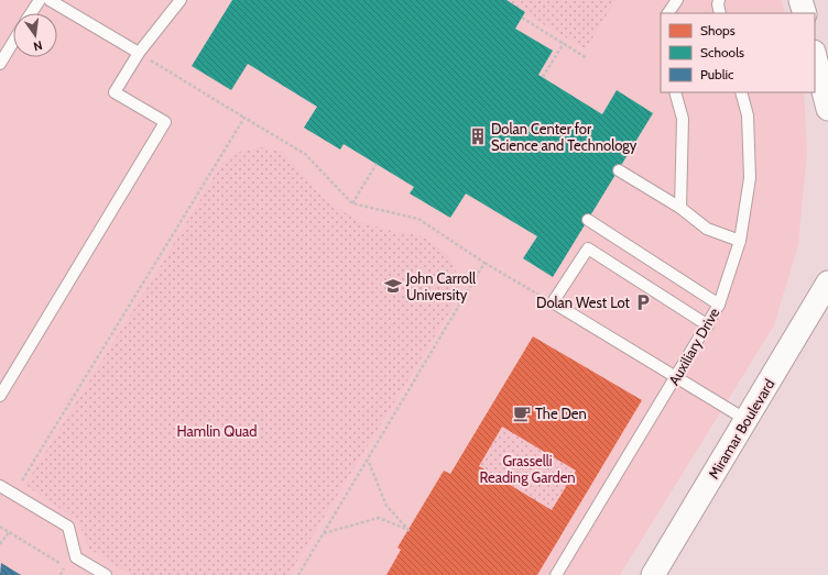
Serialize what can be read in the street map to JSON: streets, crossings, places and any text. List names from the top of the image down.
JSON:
{
  "streets": {
    "street": ["Miramar Boulevard"],
    "lane": ["Auxiliary Drive"]
  },
  "parks": ["Hamlin Quad", "Grasselli Reading Garden"],
  "places": {
    "building": ["Dolan Center for Science and Technology"],
    "school or university": ["John Carroll University"],
    "parking": ["Dolan West Lot"],
    "cafe": ["The Den"]
  },
  "legend": ["Shops", "Schools", "Public"],
  "north": "bottom"
}
